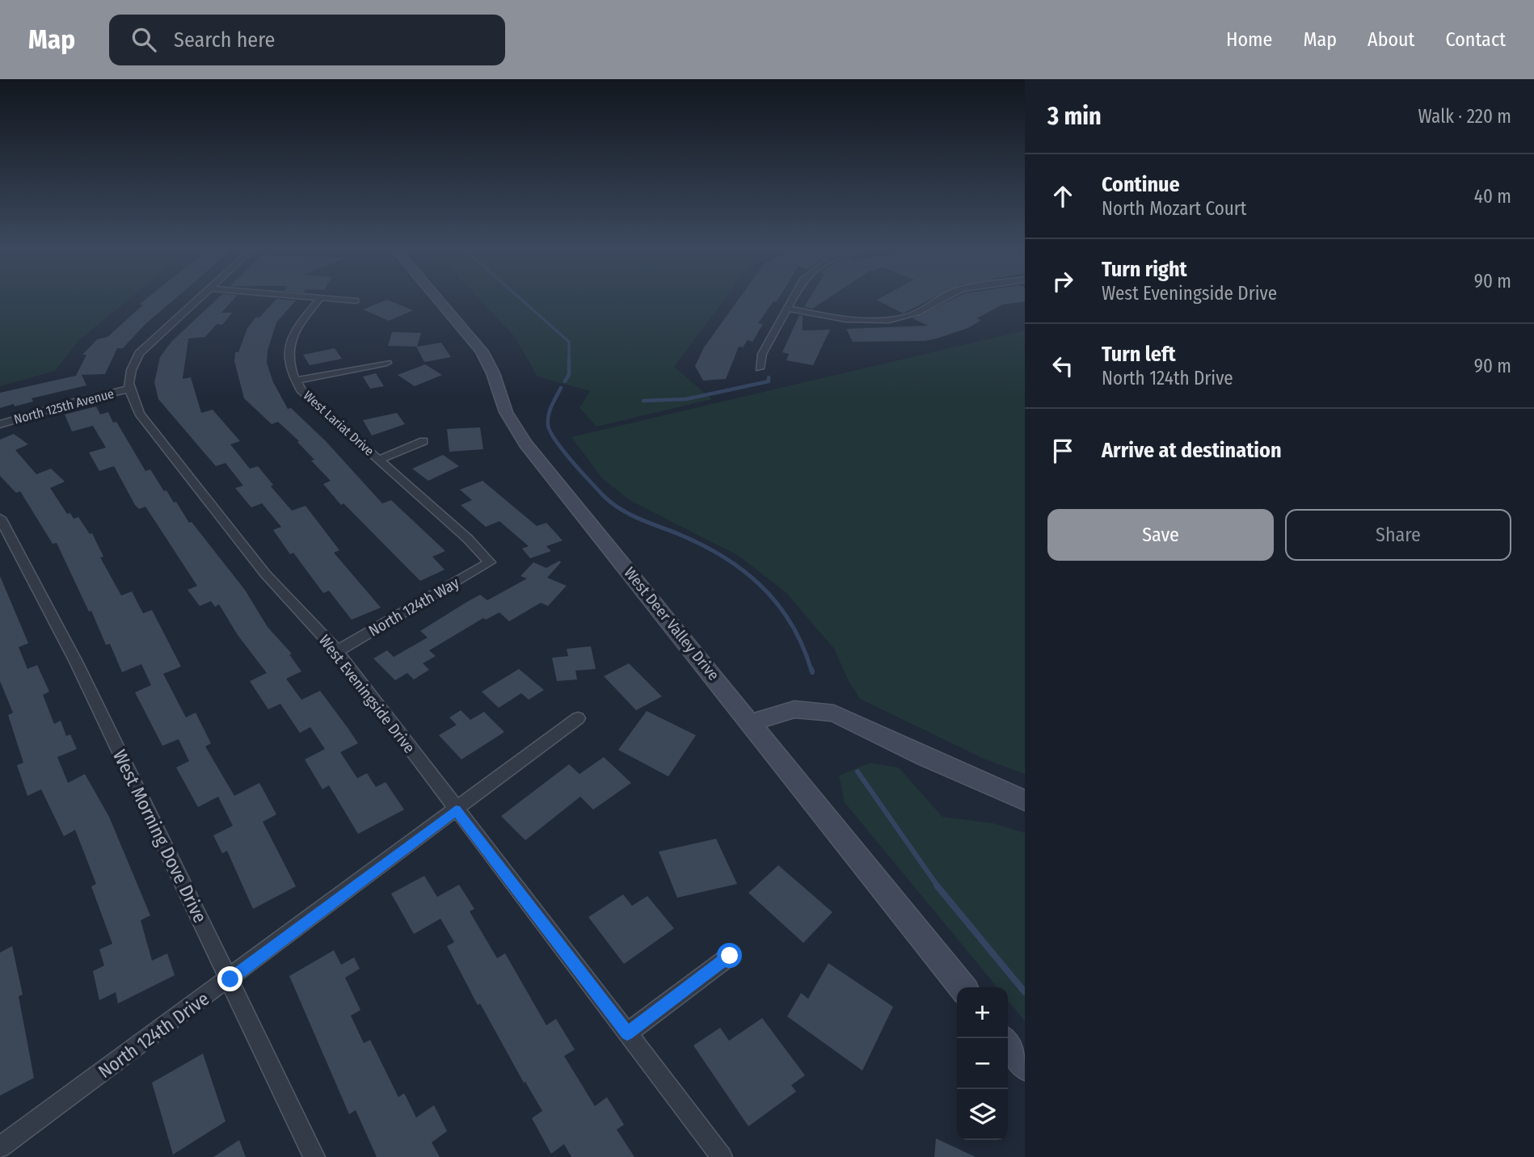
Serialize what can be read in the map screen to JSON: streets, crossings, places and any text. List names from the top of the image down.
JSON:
{
  "streets": {
    "street": [
      "North 125th Avenue",
      "West Lariat Drive",
      "North 124th Way",
      "West Deer Valley Drive",
      "West Eveningside Drive",
      "West Morning Dove Drive",
      "North 124th Drive"
    ]
  },
  "crossings": [
    ["North 125th Avenue", "West Eveningside Drive"],
    ["West Lariat Drive", "North 124th Way"],
    ["North 124th Way", "West Eveningside Drive"],
    ["West Eveningside Drive", "North 124th Drive"],
    ["West Morning Dove Drive", "North 124th Drive"]
  ],
  "page": {
    "header": "Map",
    "search": "Search here",
    "nav": [
      "Home",
      "Map",
      "About",
      "Contact"
    ],
    "heading": ["3 min", "Walk · 220 m"],
    "list": [
      ["Continue", "North Mozart Court", "40 m"],
      ["Turn right", "West Eveningside Drive", "90 m"],
      ["Turn left", "North 124th Drive", "90 m"],
      "Arrive at destination"
    ],
    "buttons": ["Save", "Share"],
    "map_buttons": ["+", "−"]
  }
}
